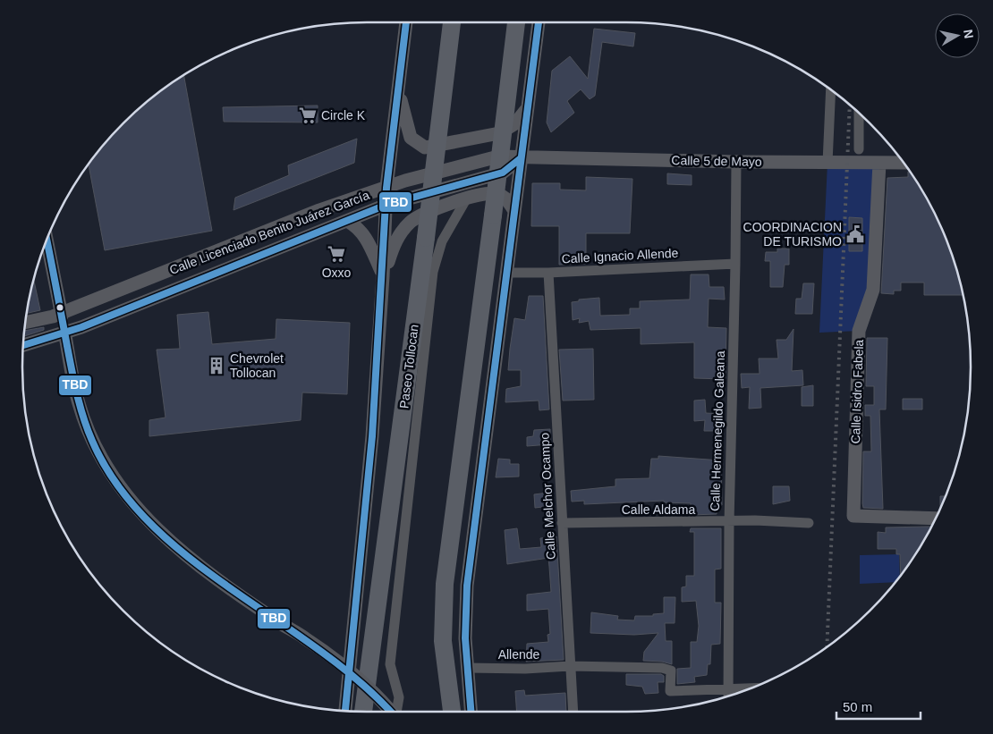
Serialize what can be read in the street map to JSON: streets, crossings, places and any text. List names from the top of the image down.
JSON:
{
  "streets": {
    "highway": ["Paseo Tollocan"],
    "main road": ["Calle 5 de Mayo", "Calle Licenciado Benito Juárez García", "Calle Isidro Fabela"],
    "street": [
      "Calle Ignacio Allende",
      "Calle Hermenegildo Galeana",
      "Calle Melchor Ocampo",
      "Calle Aldama",
      "Allende"
    ]
  },
  "crossings": [
    ["Calle 5 de Mayo", "Calle Licenciado Benito Juárez García"],
    ["Calle 5 de Mayo", "Calle Isidro Fabela"],
    ["Calle 5 de Mayo", "Calle Hermenegildo Galeana"],
    ["Calle Ignacio Allende", "Calle Hermenegildo Galeana"],
    ["Calle Ignacio Allende", "Calle Melchor Ocampo"],
    ["Calle Hermenegildo Galeana", "Calle Aldama"],
    ["Calle Hermenegildo Galeana", "Allende"],
    ["Calle Melchor Ocampo", "Calle Aldama"],
    ["Calle Melchor Ocampo", "Allende"]
  ],
  "places": {
    "supermarket": ["Circle K", "Oxxo"],
    "public building": ["COORDINACION DE TURISMO"],
    "building": ["Chevrolet Tollocan"]
  },
  "lines": ["transit line TBD"],
  "scale_bar": "50 m",
  "north": "right"
}
